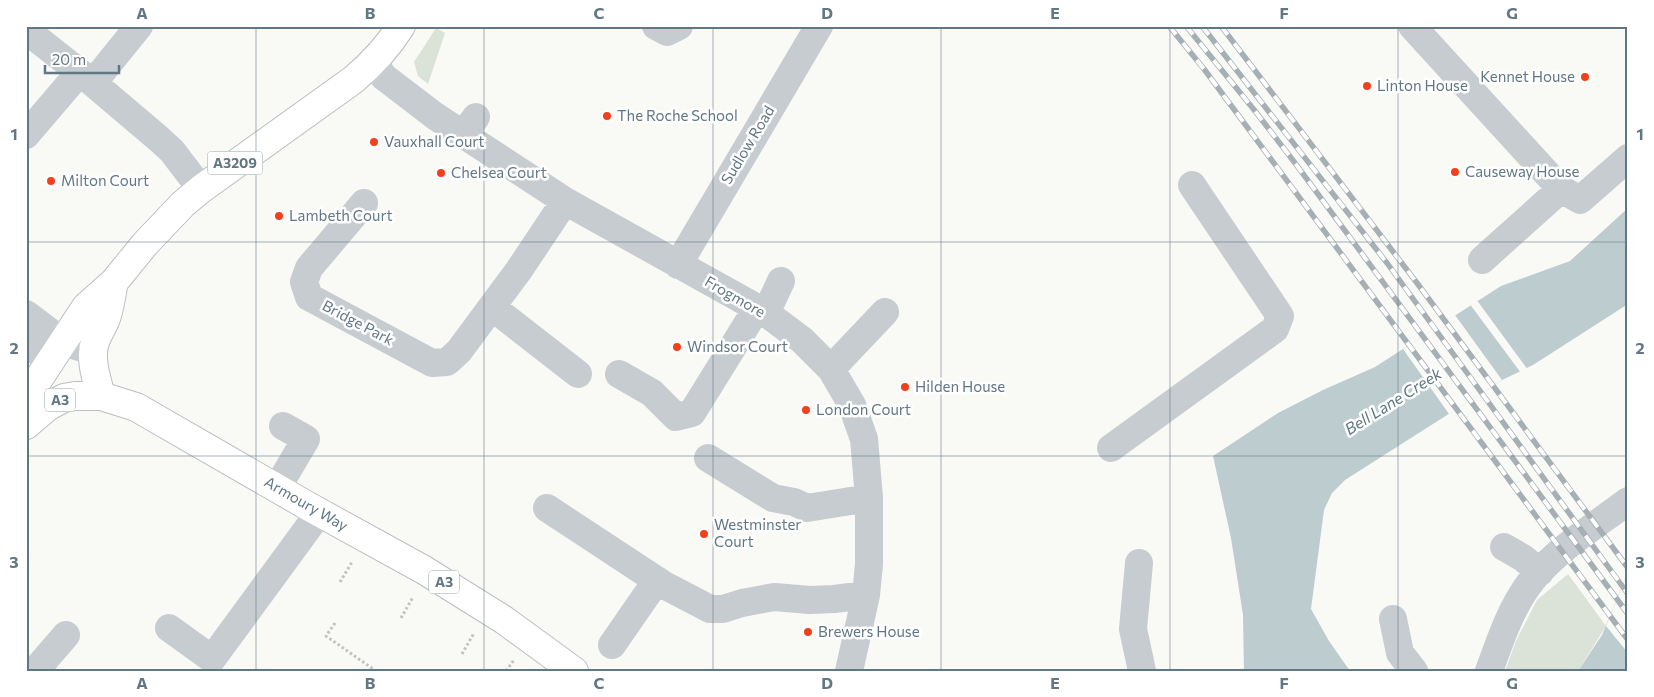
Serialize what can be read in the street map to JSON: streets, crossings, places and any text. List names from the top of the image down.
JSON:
{
  "streets": {
    "main road": ["A3209", "A3", "Armoury Way"],
    "street": ["Sudlow Road", "Frogmore", "Bridge Park"]
  },
  "crossings": [
    ["Sudlow Road", "Frogmore"],
    ["A3209", "Frogmore"],
    ["A3209", "Armoury Way"],
    ["Frogmore", "Bridge Park"]
  ],
  "water": ["Bell Lane Creek"],
  "places": [
    "Kennet House",
    "Linton House",
    "The Roche School",
    "Vauxhall Court",
    "Causeway House",
    "Chelsea Court",
    "Milton Court",
    "Lambeth Court",
    "Windsor Court",
    "Hilden House",
    "London Court",
    "Westminster Court",
    "Brewers House"
  ],
  "scale_bar": "20 m",
  "grid": {
    "columns": [
      "A",
      "B",
      "C",
      "D",
      "E",
      "F",
      "G"
    ],
    "rows": ["1", "2", "3"]
  }
}
